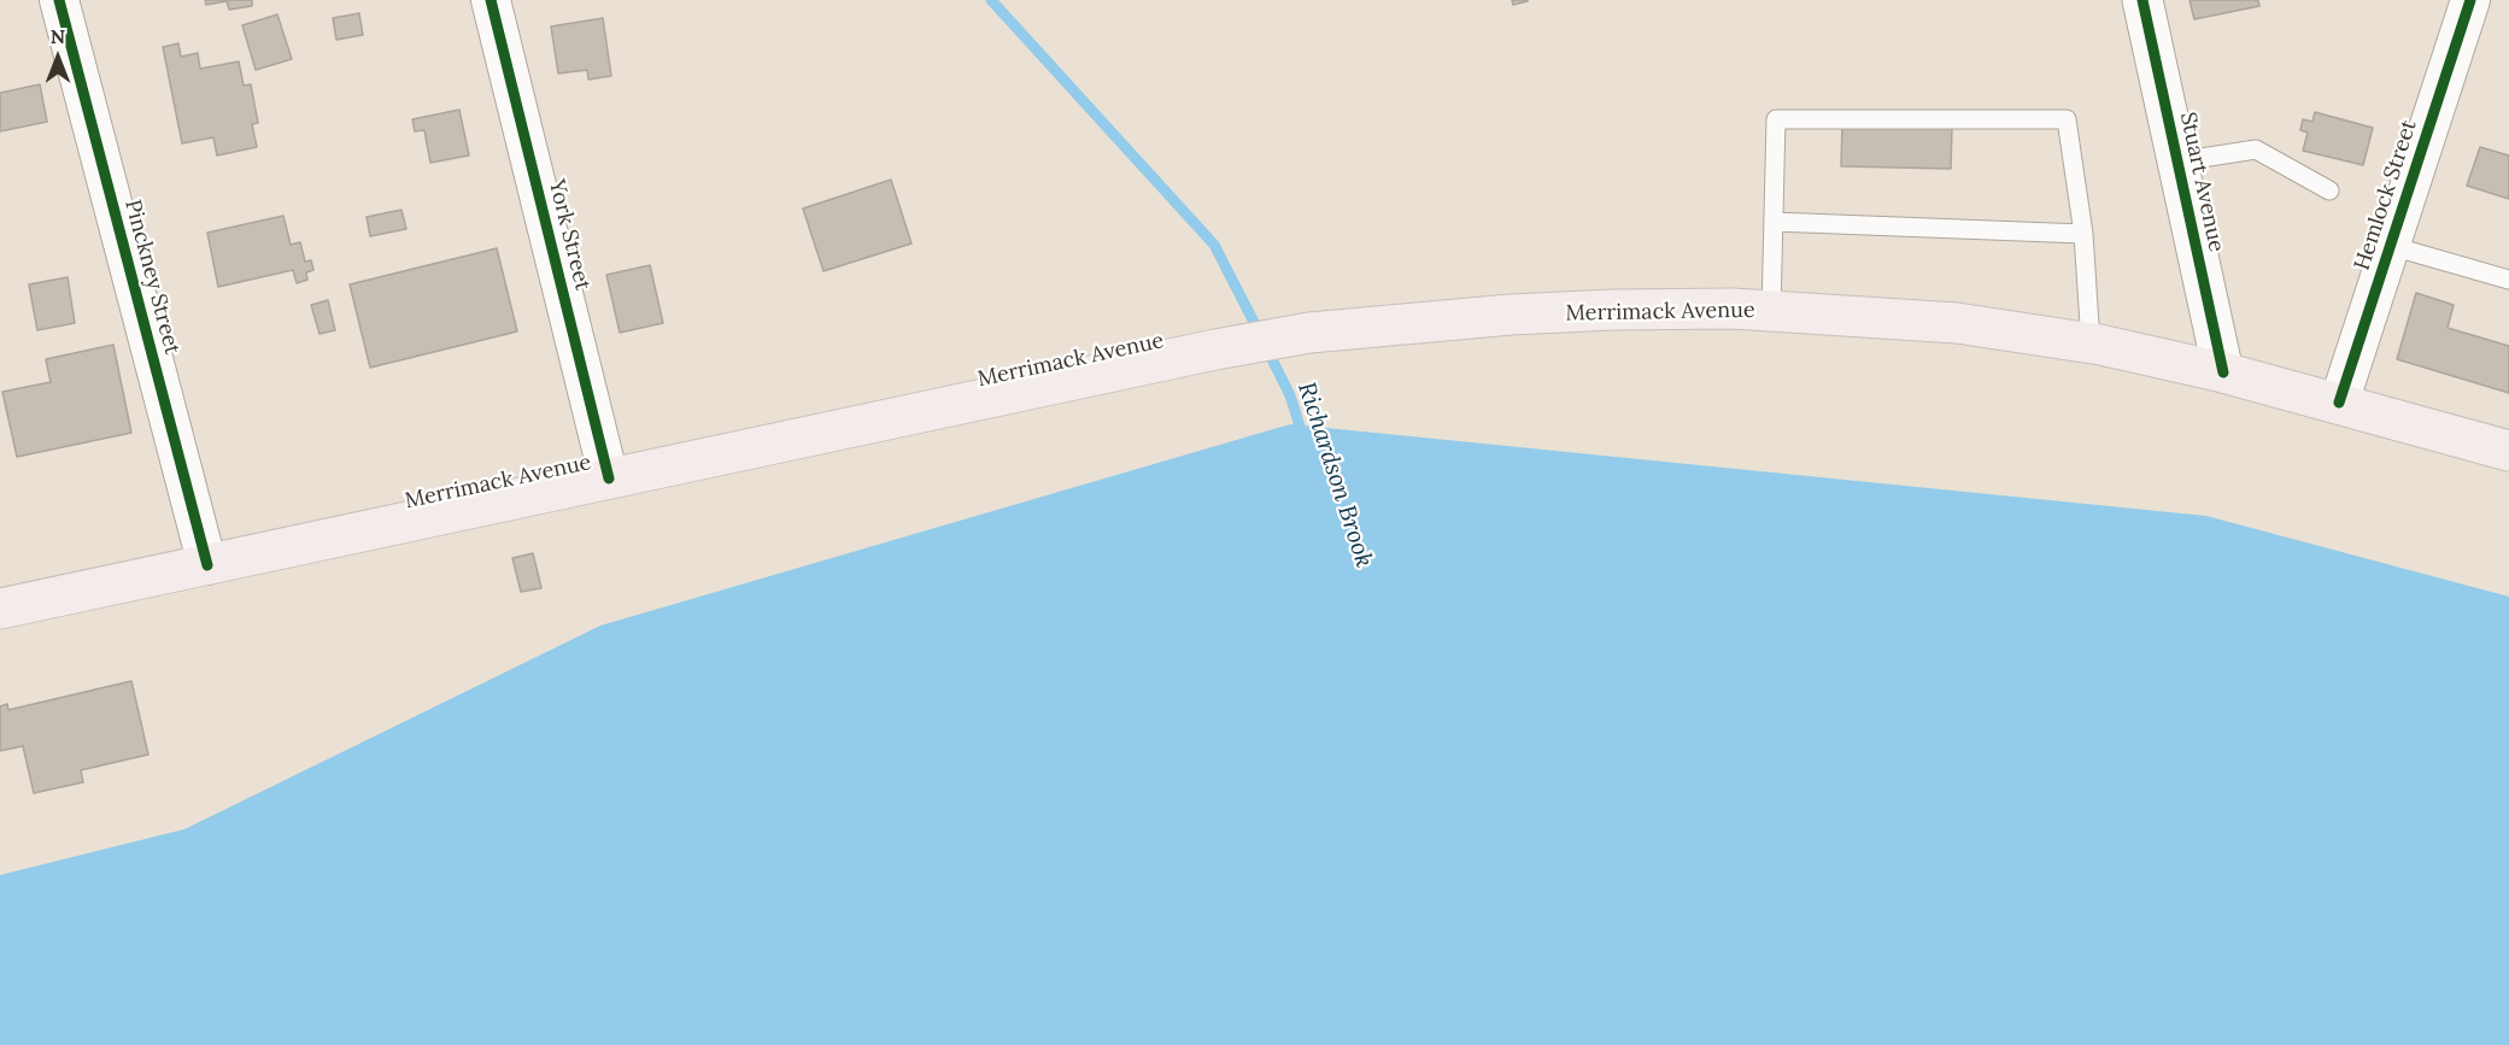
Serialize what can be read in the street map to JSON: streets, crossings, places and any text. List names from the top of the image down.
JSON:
{
  "streets": {
    "main road": ["Merrimack Avenue"],
    "street": [
      "Stuart Avenue",
      "Hemlock Street",
      "York Street",
      "Pinckney Street"
    ]
  },
  "crossings": [
    ["Stuart Avenue", "Merrimack Avenue"],
    ["Hemlock Street", "Merrimack Avenue"],
    ["York Street", "Merrimack Avenue"],
    ["Pinckney Street", "Merrimack Avenue"]
  ],
  "water": ["Richardson Brook"],
  "north": "top"
}
